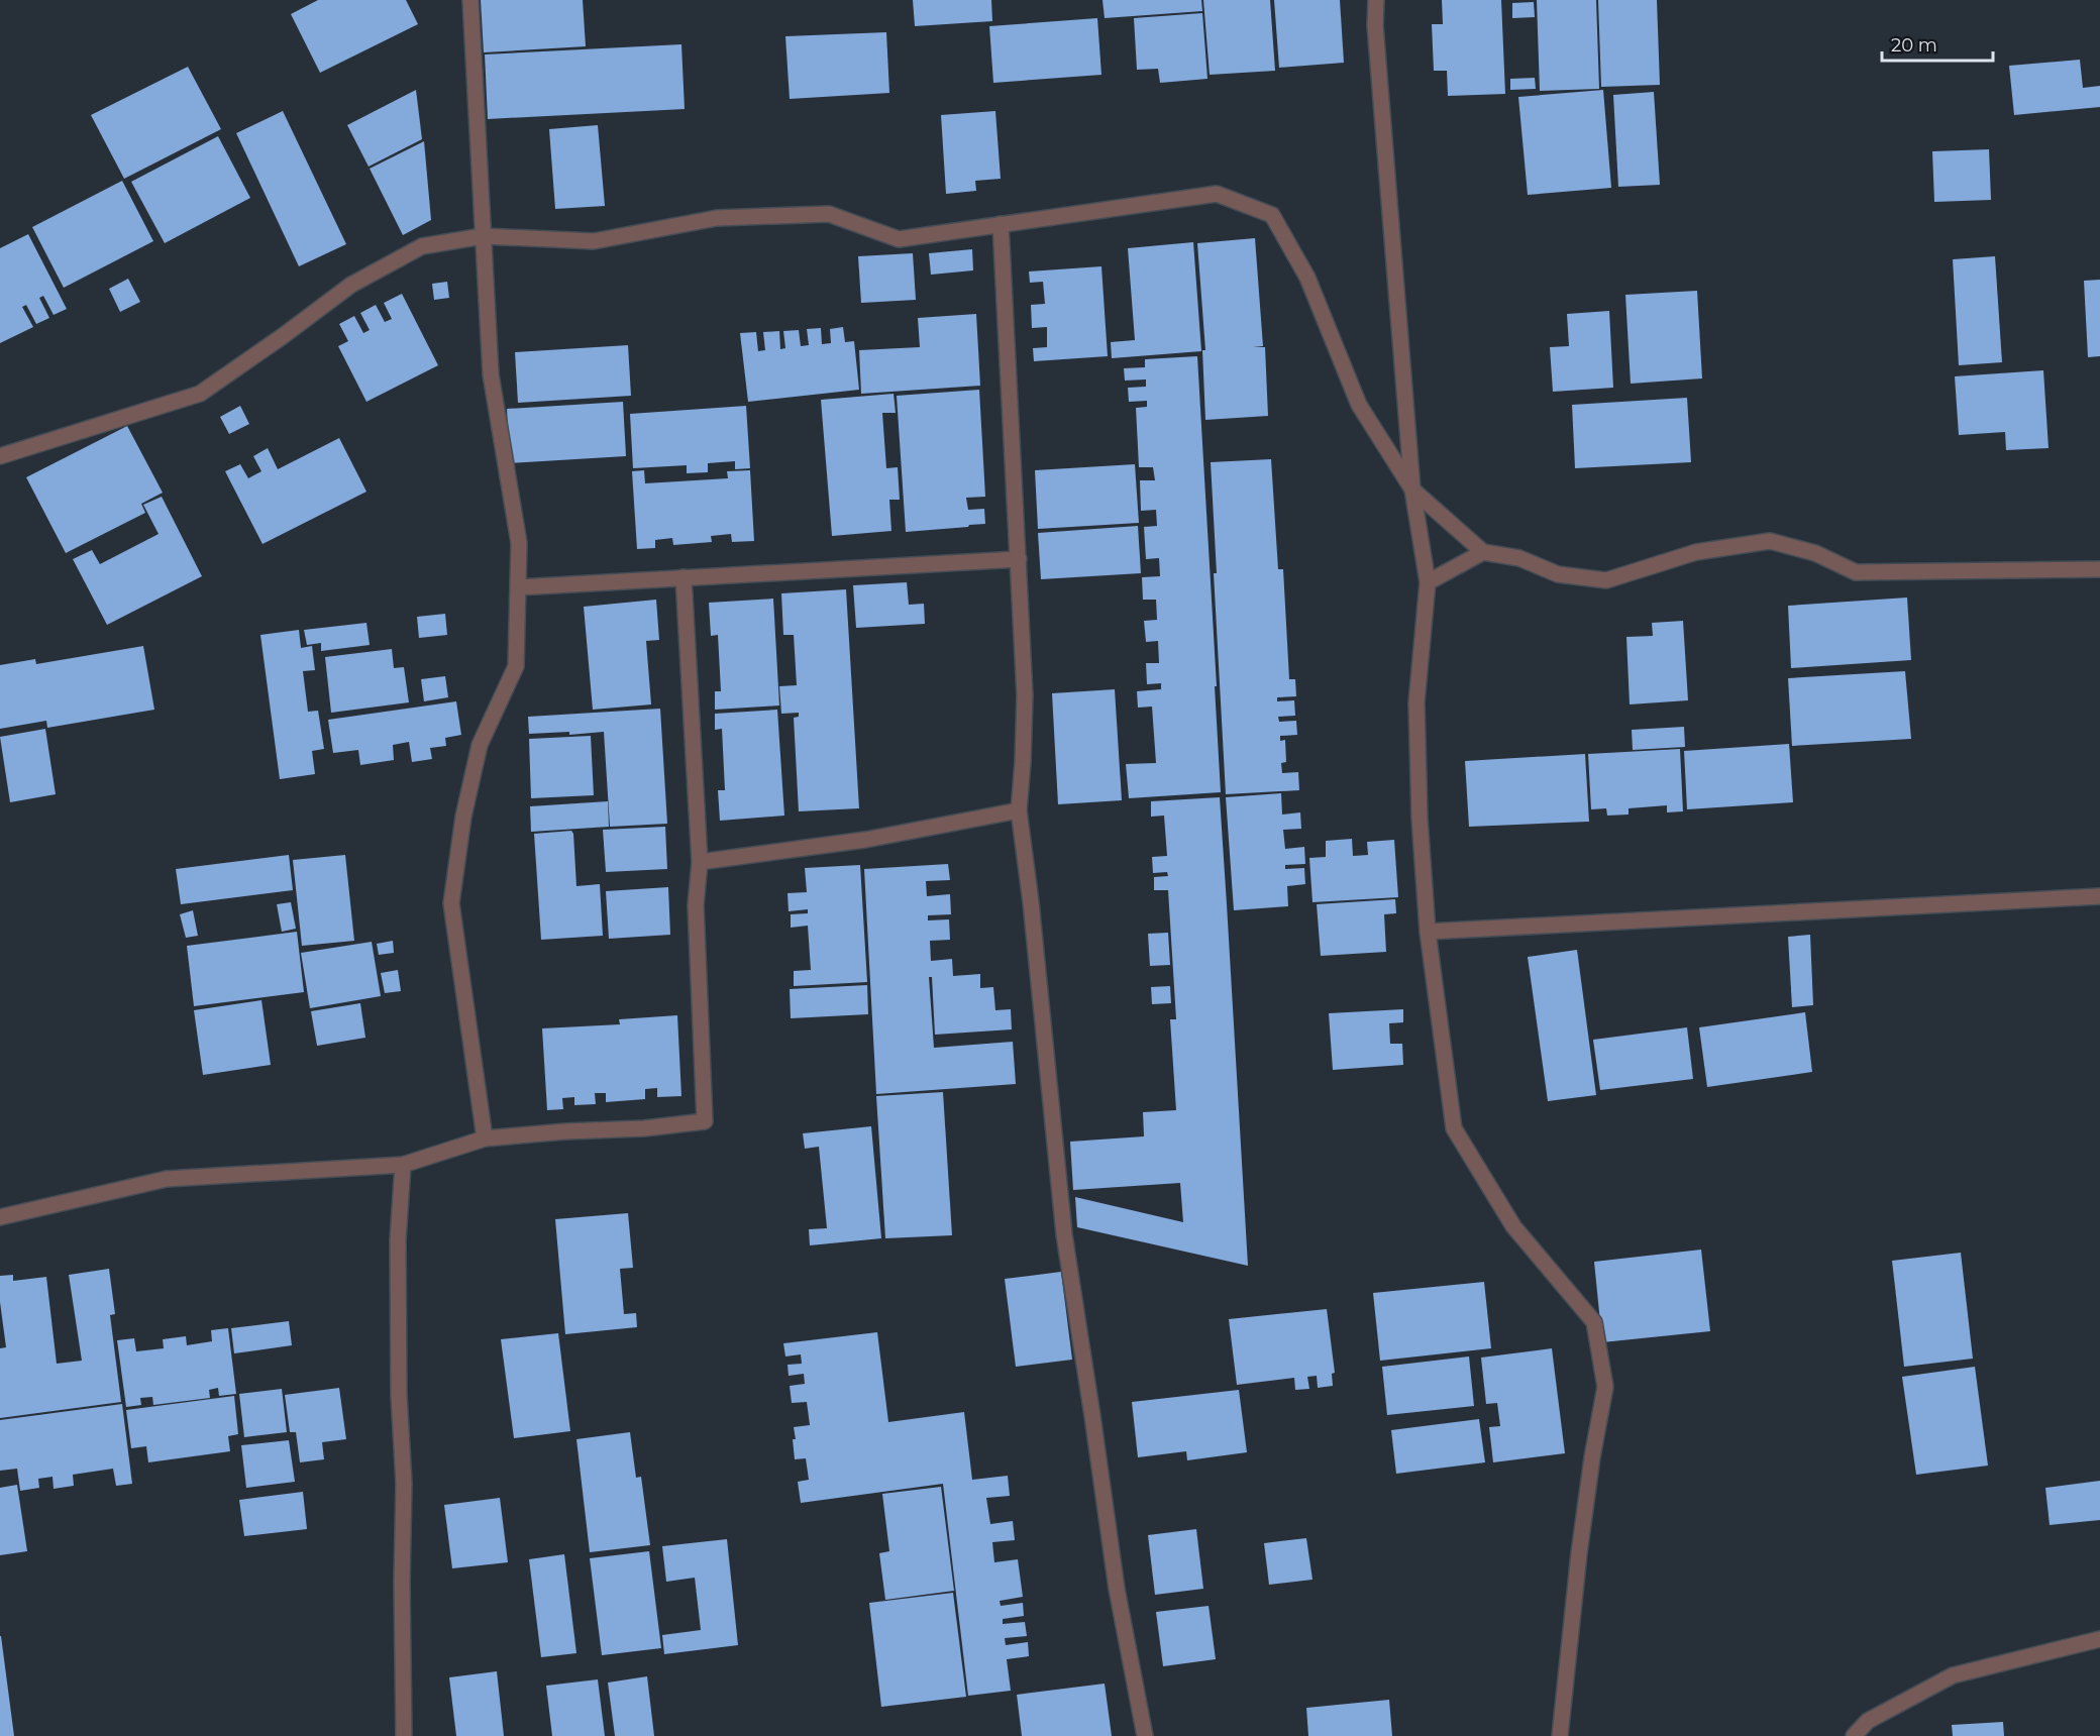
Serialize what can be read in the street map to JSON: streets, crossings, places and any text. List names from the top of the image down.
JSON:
{
  "scale_bar": "20 m"
}
